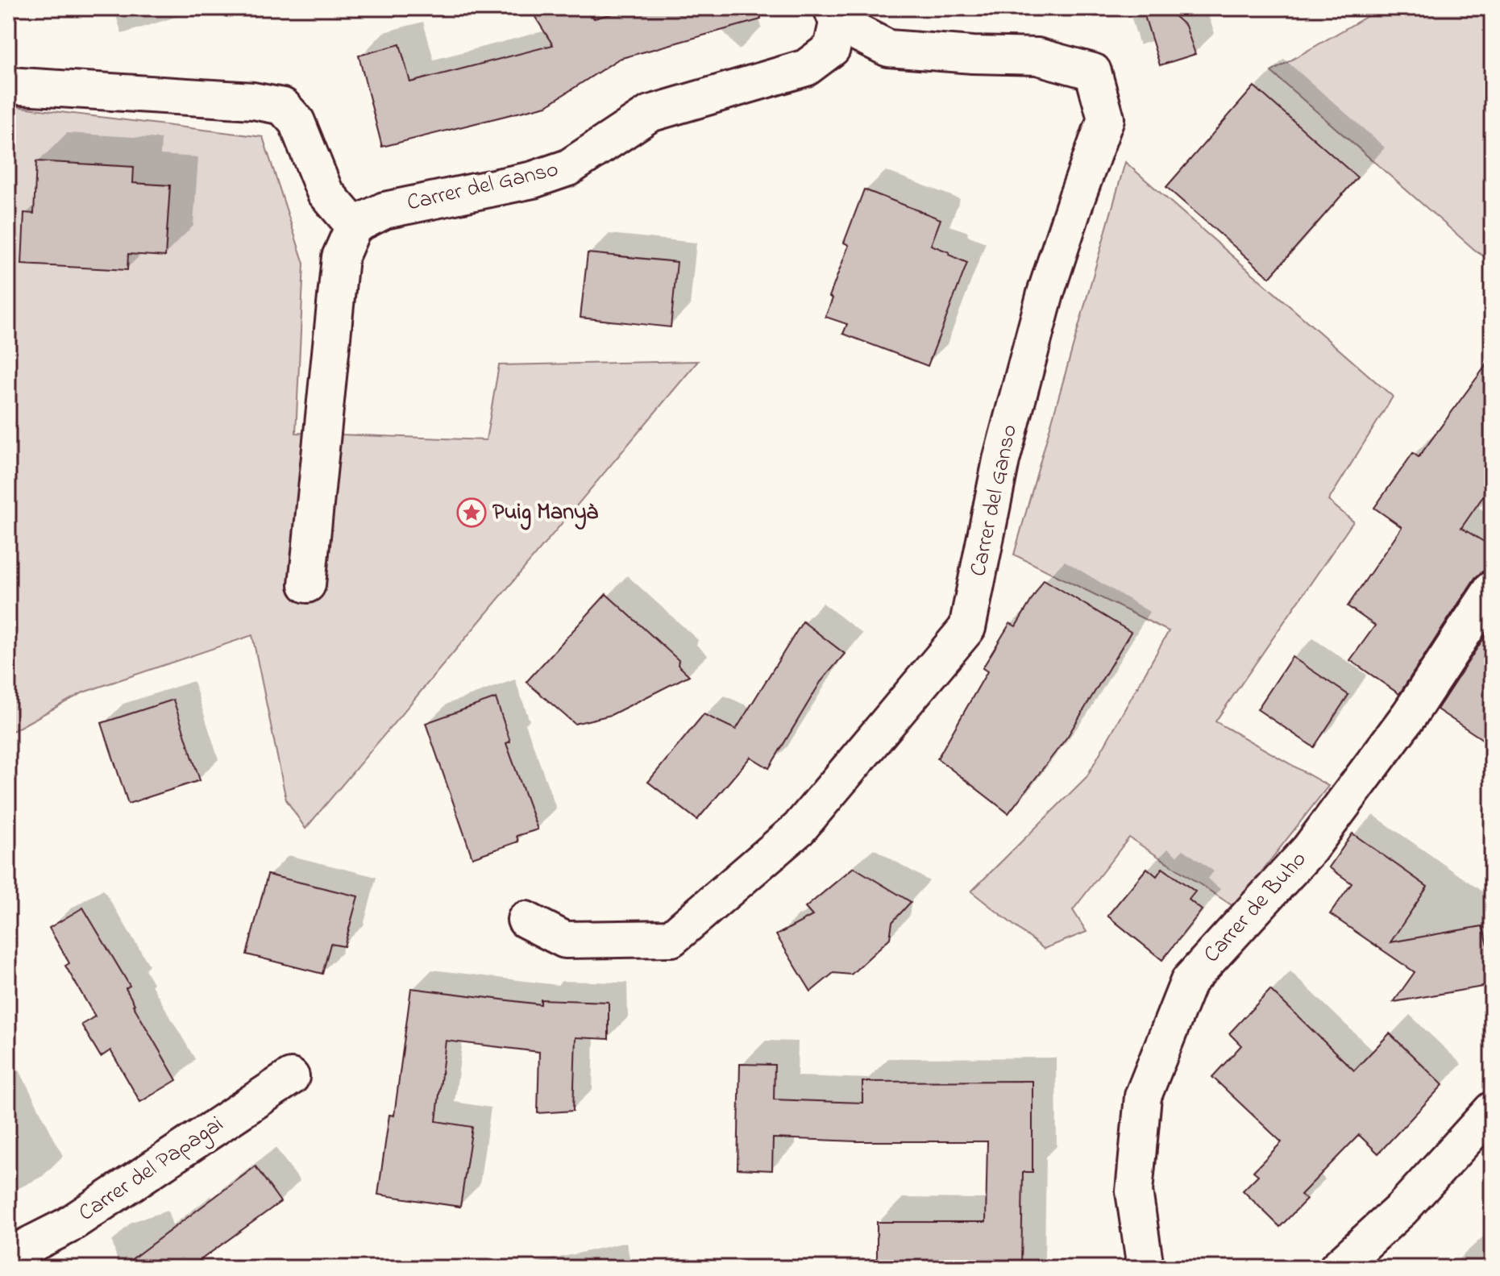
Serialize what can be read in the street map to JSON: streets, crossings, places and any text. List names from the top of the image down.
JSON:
{
  "streets": {
    "street": ["Carrer del Ganso", "Carrer de Buho", "Carrer del Papagai"]
  },
  "places": {
    "place": ["Puig Manyà"]
  }
}
